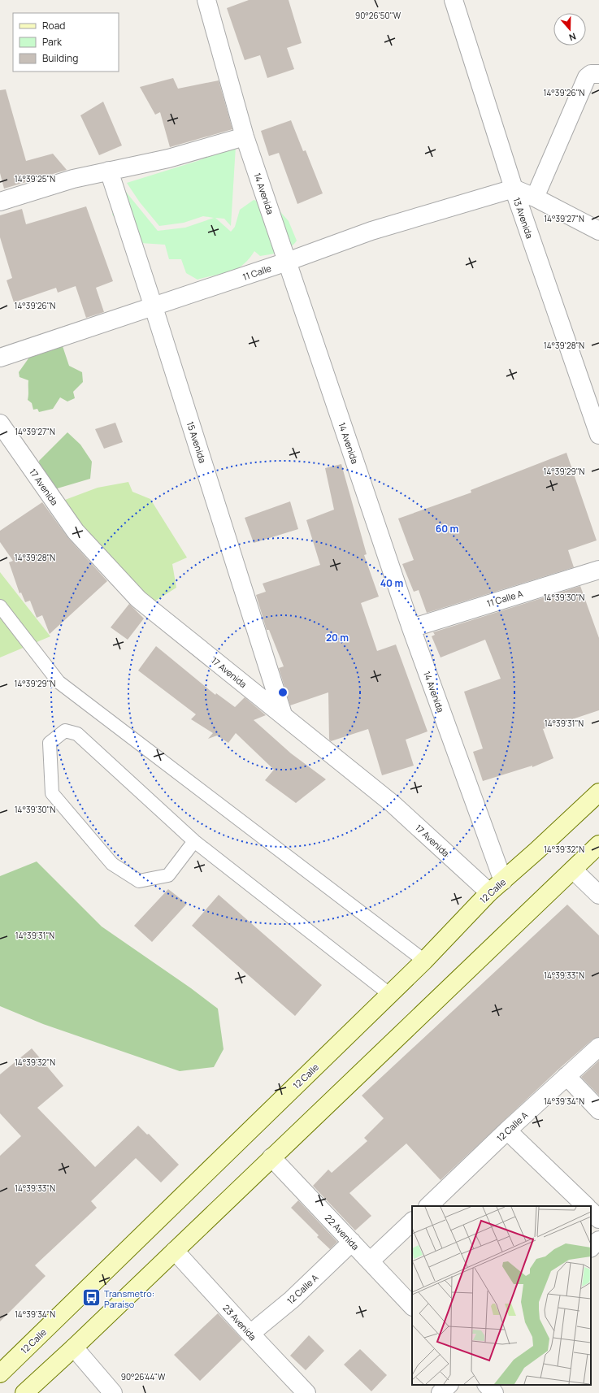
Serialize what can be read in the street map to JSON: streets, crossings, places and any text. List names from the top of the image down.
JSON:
{
  "streets": {
    "main road": ["12 Calle"],
    "street": [
      "14 Avenida",
      "13 Avenida",
      "11 Calle",
      "15 Avenida",
      "17 Avenida",
      "11 Calle A",
      "12 Calle A",
      "22 Avenida",
      "23 Avenida"
    ]
  },
  "crossings": [
    ["14 Avenida", "11 Calle"],
    ["14 Avenida", "11 Calle A"],
    ["14 Avenida", "12 Calle"],
    ["13 Avenida", "11 Calle"],
    ["11 Calle", "15 Avenida"],
    ["15 Avenida", "17 Avenida"],
    ["17 Avenida", "12 Calle"],
    ["12 Calle A", "22 Avenida"],
    ["12 Calle A", "23 Avenida"]
  ],
  "places": {
    "bus stop": ["Transmetro: Paraíso"]
  },
  "legend": ["Road", "Park", "Building"],
  "north": "bottom",
  "coordinates": [
    "90°26'50\"W",
    "14°39'26\"N",
    "14°39'25\"N",
    "14°39'27\"N",
    "14°39'28\"N",
    "14°39'29\"N",
    "14°39'30\"N",
    "14°39'31\"N",
    "14°39'32\"N",
    "14°39'33\"N",
    "14°39'34\"N",
    "90°26'44\"W"
  ],
  "rings": ["60 m", "40 m", "20 m"]
}
